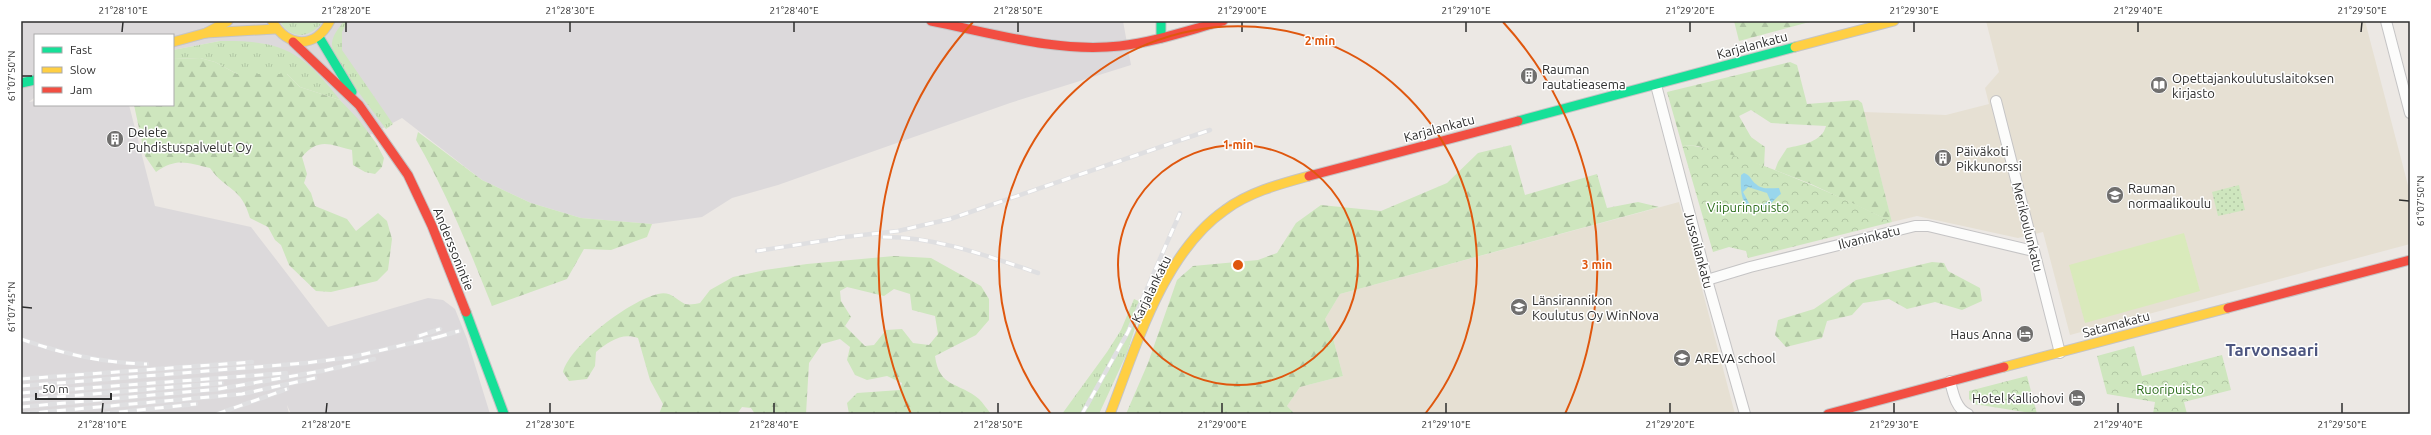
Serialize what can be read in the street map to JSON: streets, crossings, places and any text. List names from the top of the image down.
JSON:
{
  "streets": {
    "main road": ["Karjalankatu", "Anderssonintie", "Satamakatu"],
    "street": ["Merikoulunkatu", "Ilvaninkatu", "Jussoilankatu"]
  },
  "crossings": [
    ["Karjalankatu", "Jussoilankatu"],
    ["Merikoulunkatu", "Ilvaninkatu"],
    ["Merikoulunkatu", "Satamakatu"],
    ["Ilvaninkatu", "Jussoilankatu"]
  ],
  "districts": ["Tarvonsaari"],
  "parks": ["Viipurinpuisto", "Ruoripuisto"],
  "places": {
    "building": ["Rauman rautatieasema", "Delete Puhdistuspalvelut Oy", "Päiväkoti Pikkunorssi"],
    "library": ["Opettajankoulutuslaitoksen kirjasto"],
    "school or university": ["Rauman normaalikoulu", "Länsirannikon Koulutus Oy WinNova", "AREVA school"],
    "hotel": ["Haus Anna", "Hotel Kalliohovi"]
  },
  "legend": ["Fast", "Slow", "Jam"],
  "scale_bar": "50 m",
  "coordinates": [
    "21°28'10\"E",
    "21°28'20\"E",
    "21°28'30\"E",
    "21°28'40\"E",
    "21°28'50\"E",
    "21°29'00\"E",
    "21°29'10\"E",
    "21°29'20\"E",
    "21°29'30\"E",
    "21°29'40\"E",
    "21°29'50\"E",
    "61°07'50\"N",
    "61°07'45\"N"
  ],
  "rings": ["2 min", "1 min", "3 min"]
}
